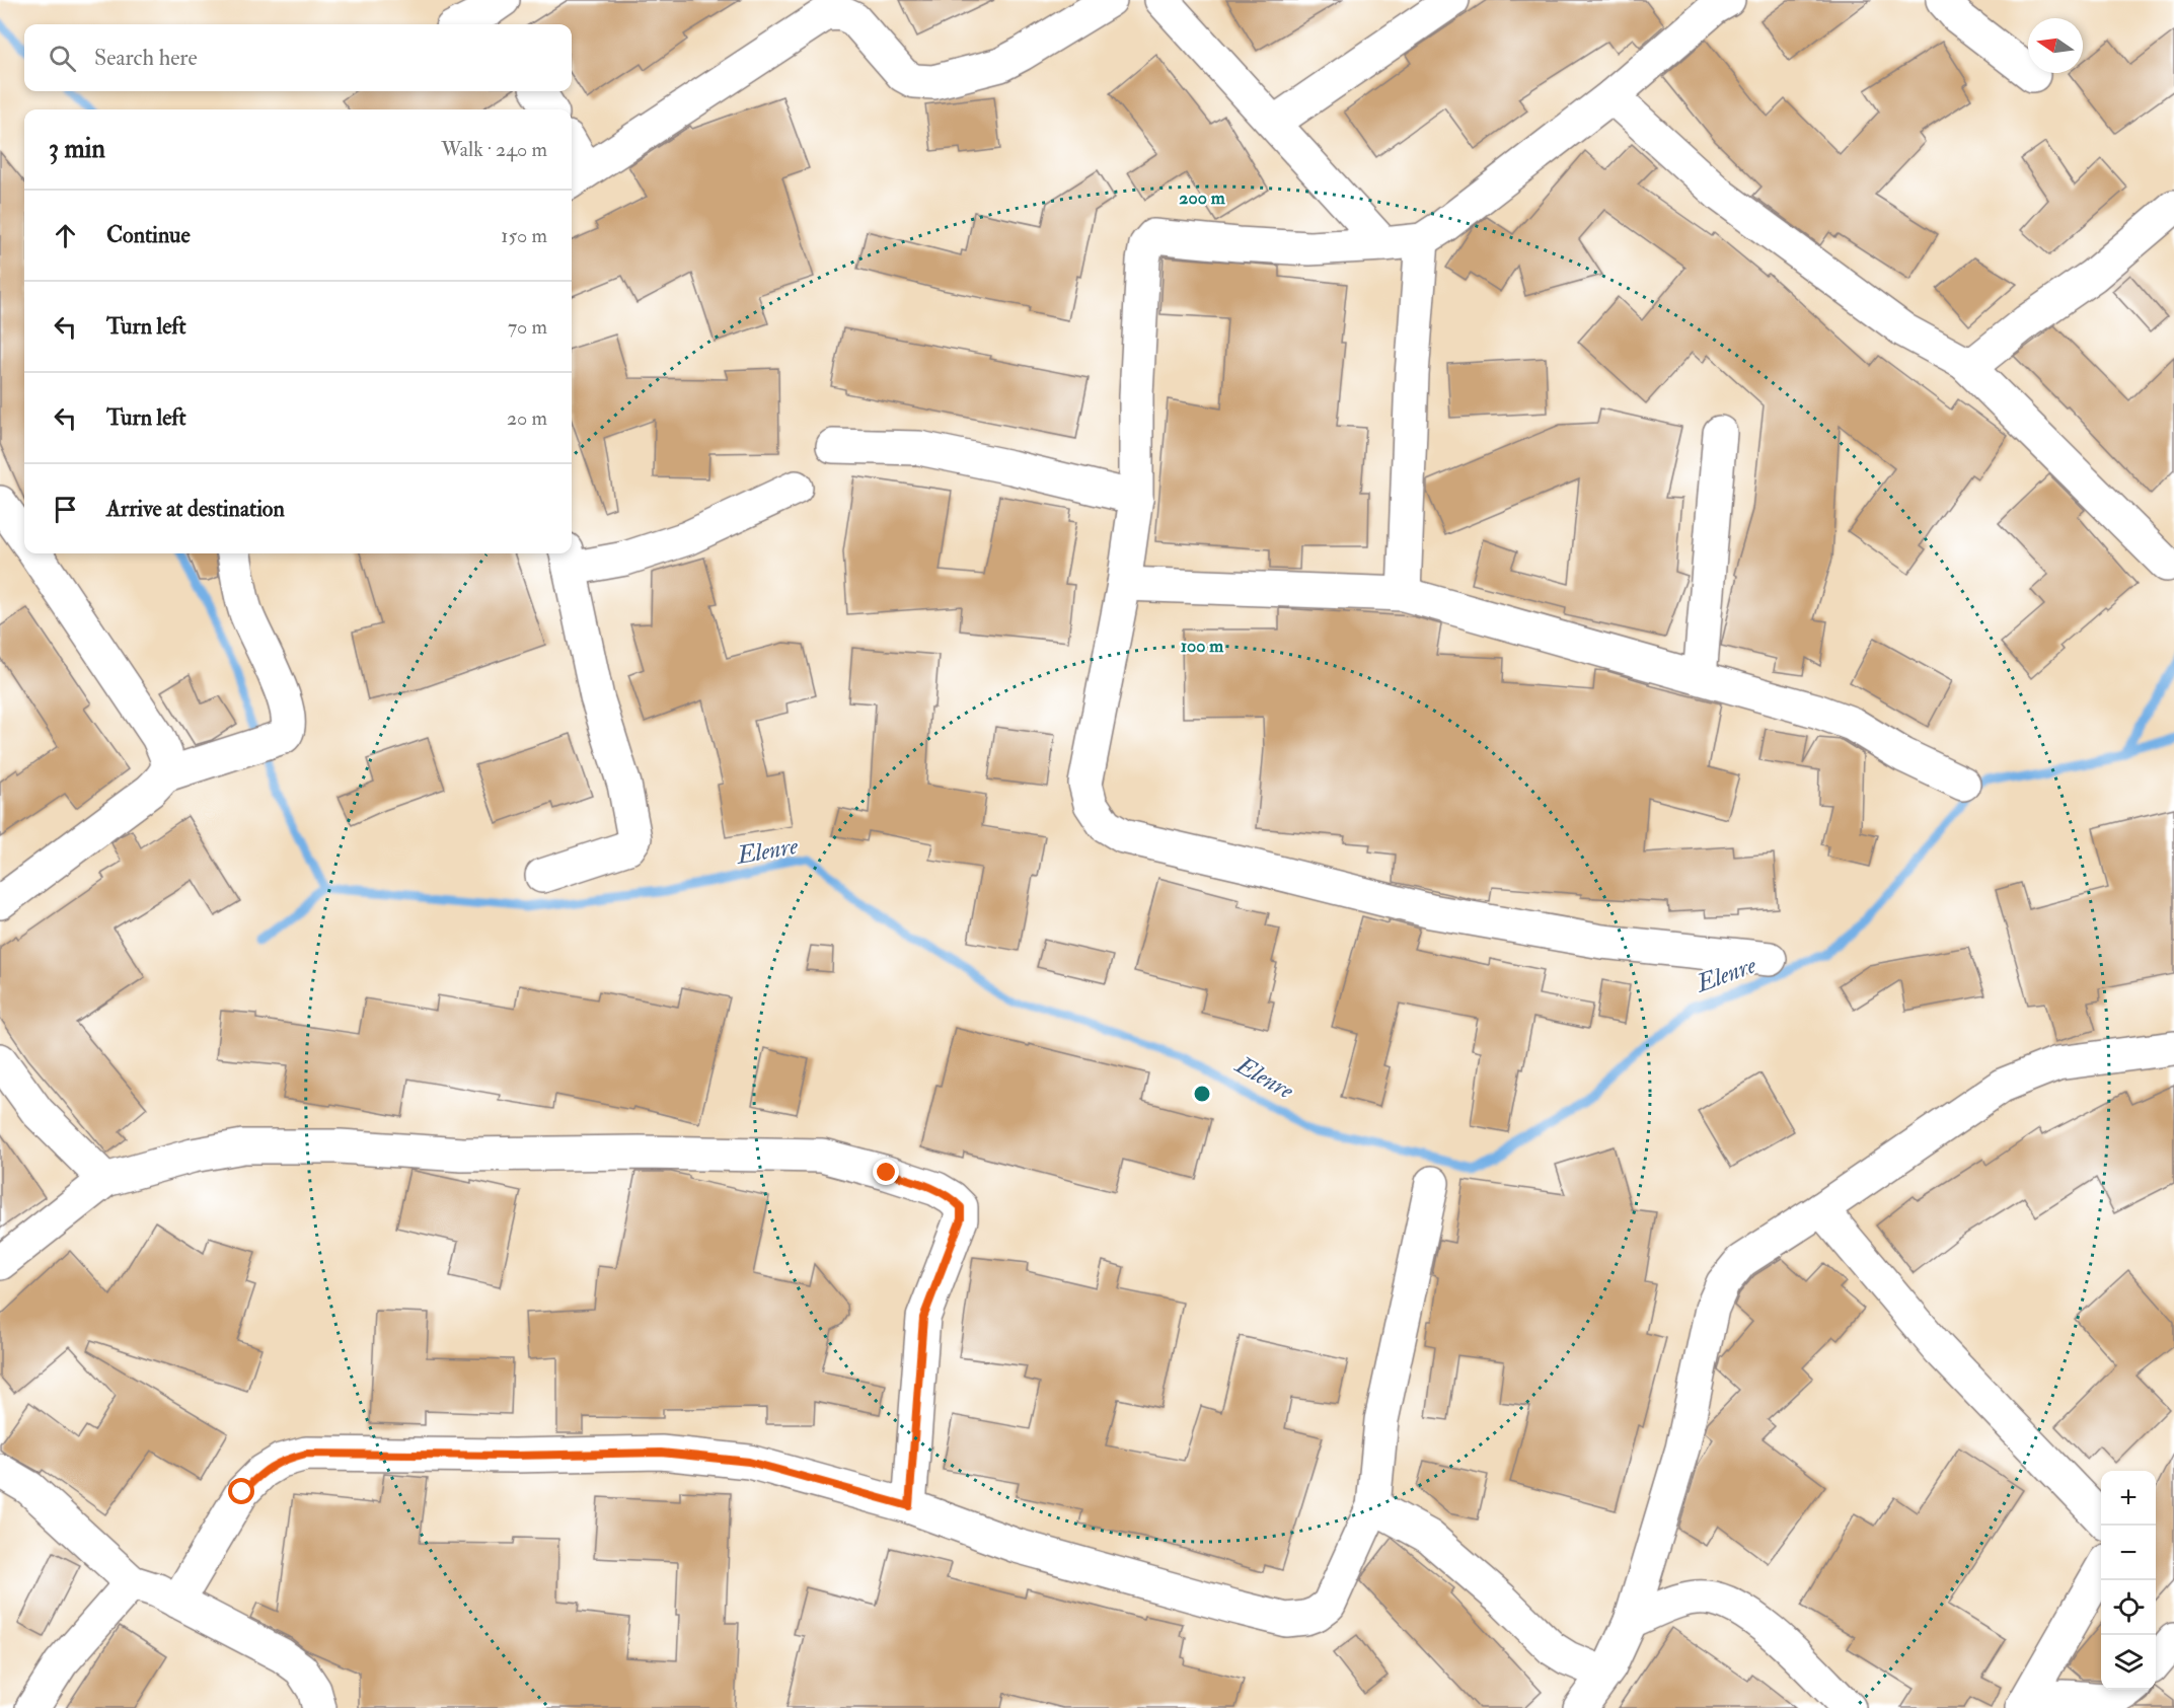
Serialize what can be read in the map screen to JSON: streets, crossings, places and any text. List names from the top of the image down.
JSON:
{
  "water": ["Elenre"],
  "north": "left",
  "page": {
    "search": "Search here",
    "heading": ["3 min", "Walk · 240 m"],
    "list": [
      ["Continue", "150 m"],
      ["Turn left", "70 m"],
      ["Turn left", "20 m"],
      "Arrive at destination"
    ],
    "map_buttons": ["+", "−"]
  },
  "rings": ["200 m", "100 m"]
}
